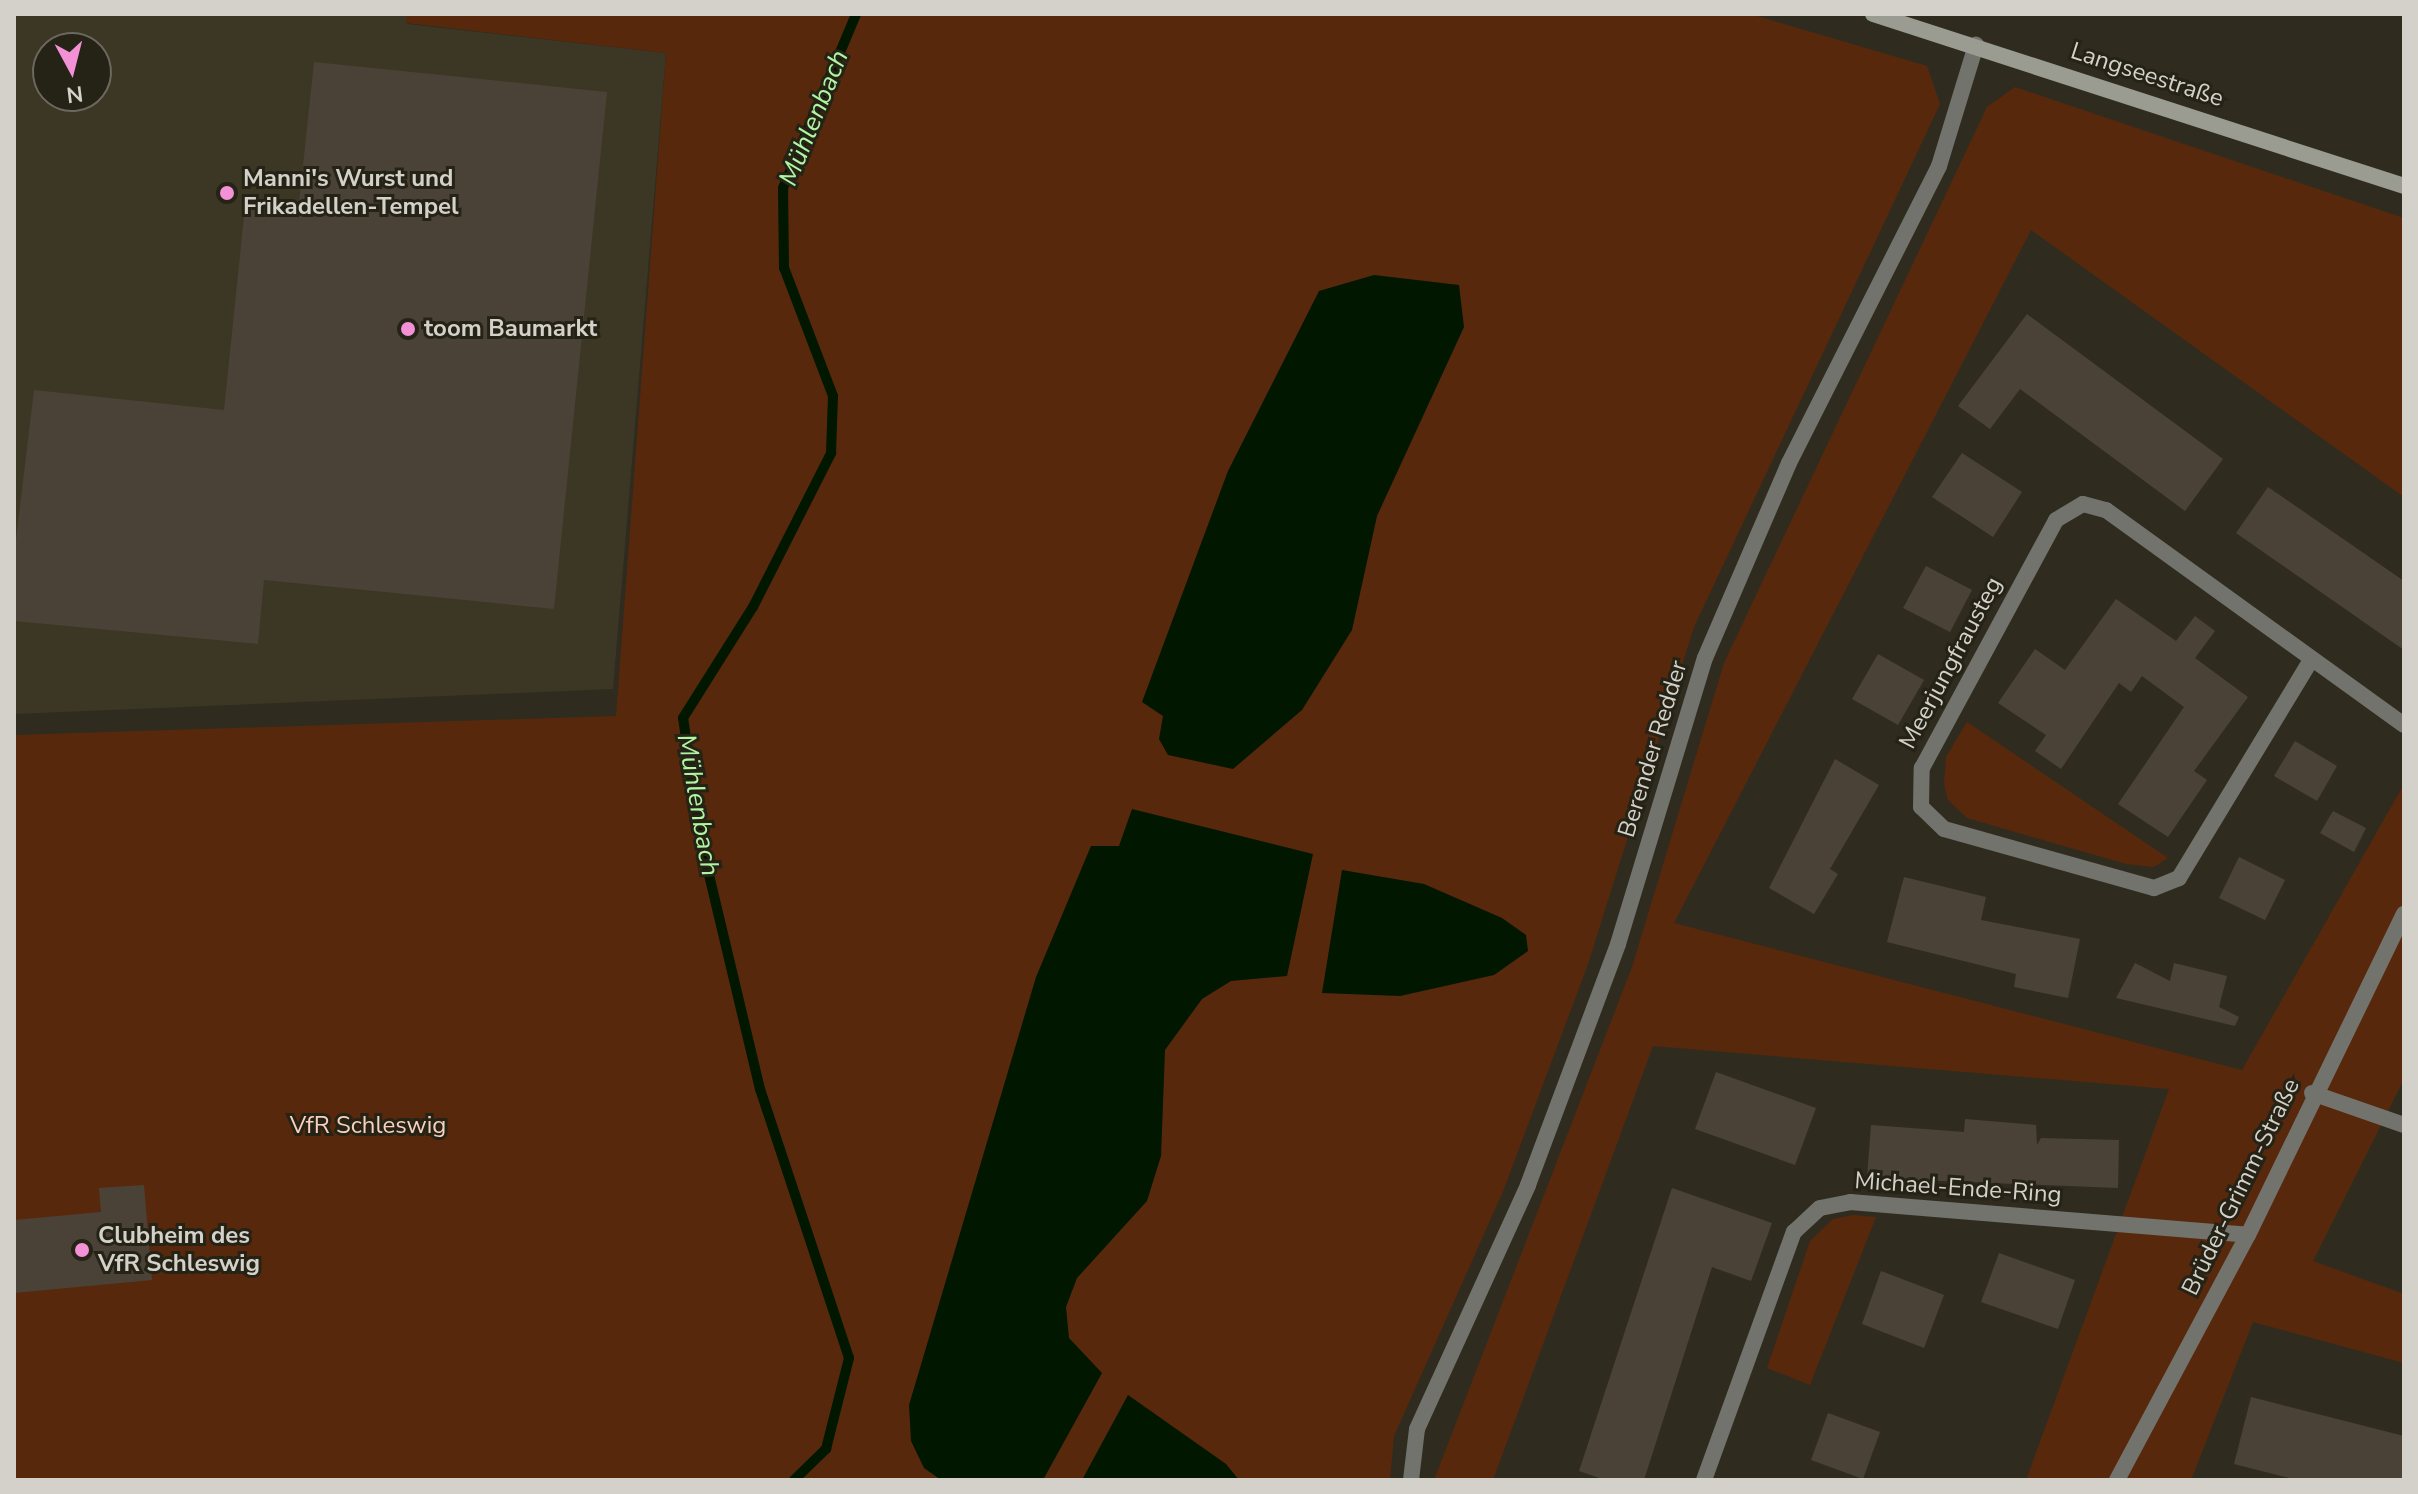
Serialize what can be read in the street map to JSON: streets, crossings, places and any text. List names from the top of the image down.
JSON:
{
  "streets": {
    "street": [
      "Langseestraße",
      "Meerjungfrausteg",
      "Berender Redder",
      "Brüder-Grimm-Straße",
      "Michael-Ende-Ring"
    ]
  },
  "crossings": [
    ["Langseestraße", "Berender Redder"],
    ["Brüder-Grimm-Straße", "Michael-Ende-Ring"]
  ],
  "water": ["Mühlenbach"],
  "parks": ["VfR Schleswig"],
  "places": ["Manni's Wurst und Frikadellen-Tempel", "toom Baumarkt", "Clubheim des VfR Schleswig"],
  "north": "bottom"
}
